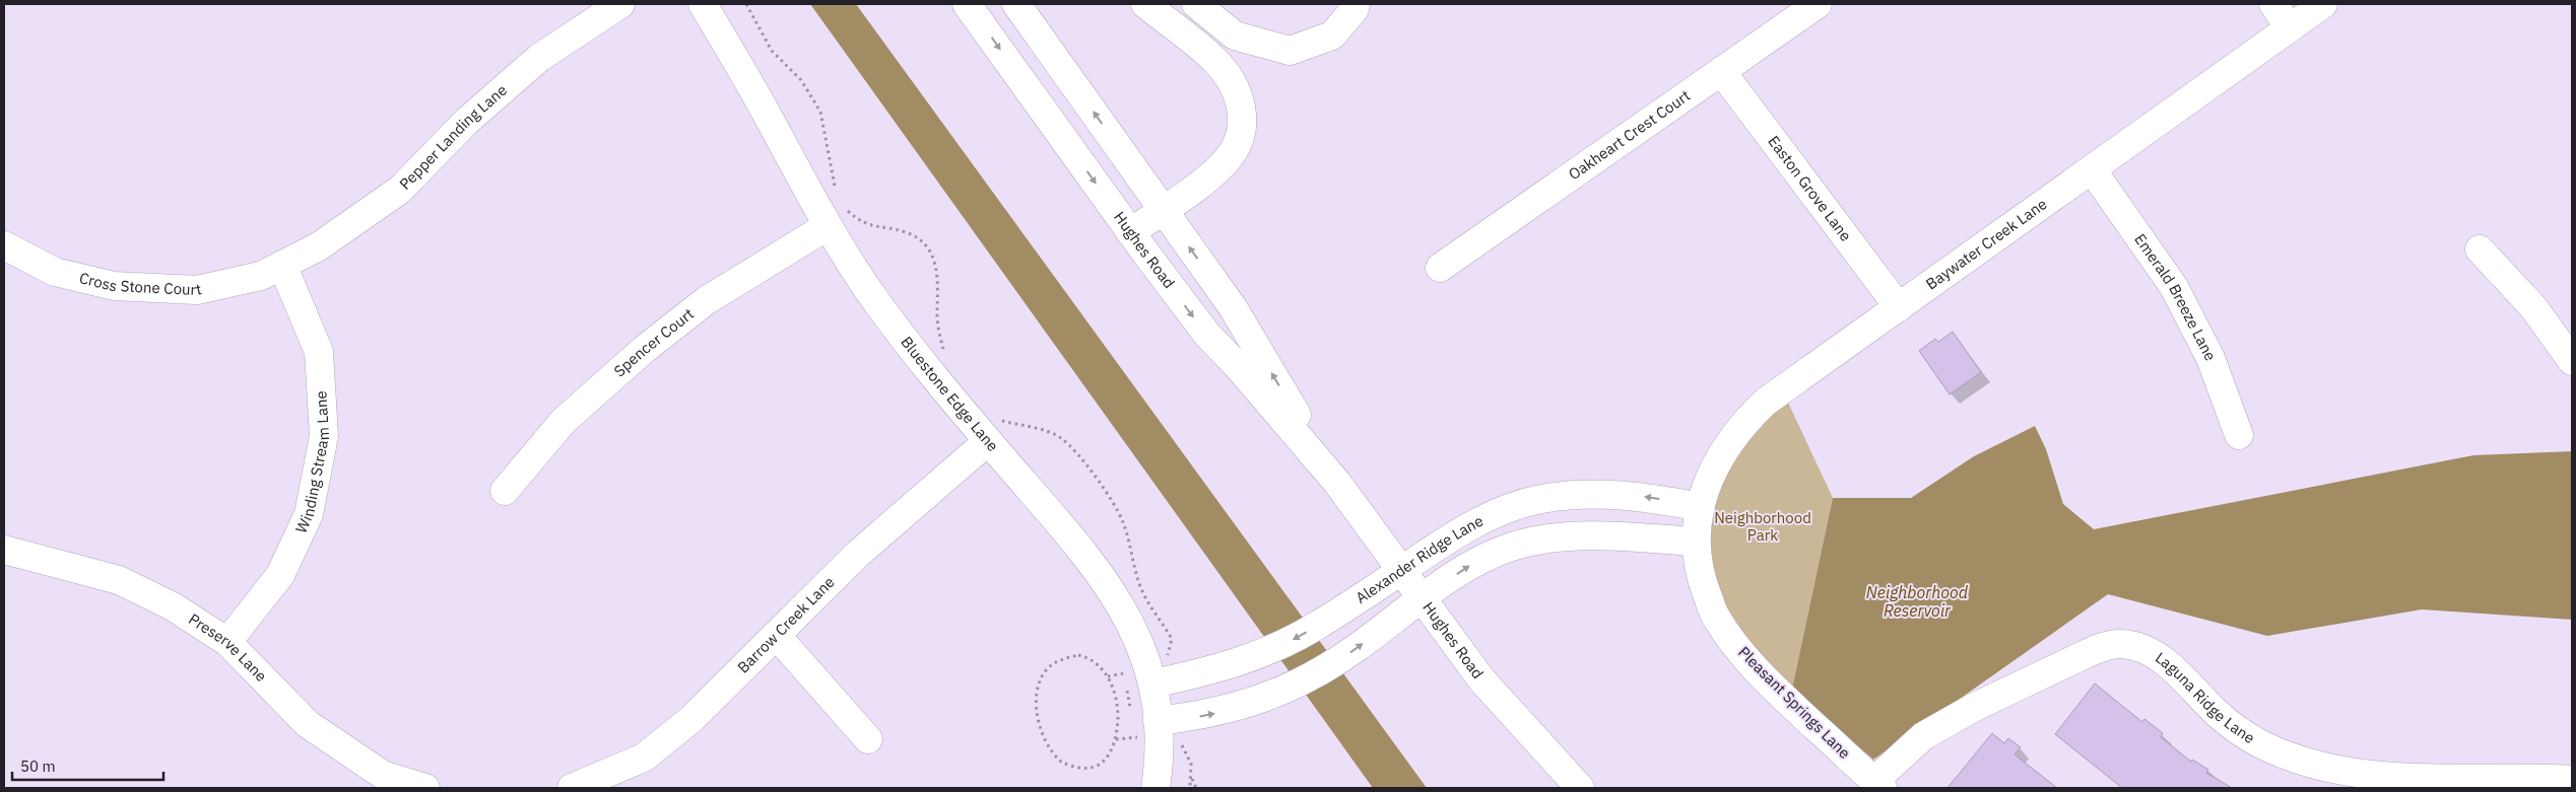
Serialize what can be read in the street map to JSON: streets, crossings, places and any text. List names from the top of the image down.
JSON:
{
  "streets": {
    "street": [
      "Oakheart Crest Court",
      "Pepper Landing Lane",
      "Easton Grove Lane",
      "Baywater Creek Lane",
      "Hughes Road",
      "Cross Stone Court",
      "Emerald Breeze Lane",
      "Spencer Court",
      "Bluestone Edge Lane",
      "Winding Stream Lane",
      "Alexander Ridge Lane",
      "Barrow Creek Lane",
      "Preserve Lane",
      "Laguna Ridge Lane",
      "Pleasant Springs Lane"
    ]
  },
  "crossings": [
    ["Oakheart Crest Court", "Easton Grove Lane"],
    ["Pepper Landing Lane", "Cross Stone Court"],
    ["Pepper Landing Lane", "Winding Stream Lane"],
    ["Easton Grove Lane", "Baywater Creek Lane"],
    ["Baywater Creek Lane", "Emerald Breeze Lane"],
    ["Baywater Creek Lane", "Alexander Ridge Lane"],
    ["Baywater Creek Lane", "Pleasant Springs Lane"],
    ["Hughes Road", "Alexander Ridge Lane"],
    ["Cross Stone Court", "Winding Stream Lane"],
    ["Spencer Court", "Bluestone Edge Lane"],
    ["Bluestone Edge Lane", "Alexander Ridge Lane"],
    ["Bluestone Edge Lane", "Barrow Creek Lane"],
    ["Winding Stream Lane", "Preserve Lane"],
    ["Alexander Ridge Lane", "Pleasant Springs Lane"],
    ["Laguna Ridge Lane", "Pleasant Springs Lane"]
  ],
  "water": ["Neighborhood Reservoir"],
  "parks": ["Neighborhood Park"],
  "scale_bar": "50 m"
}
